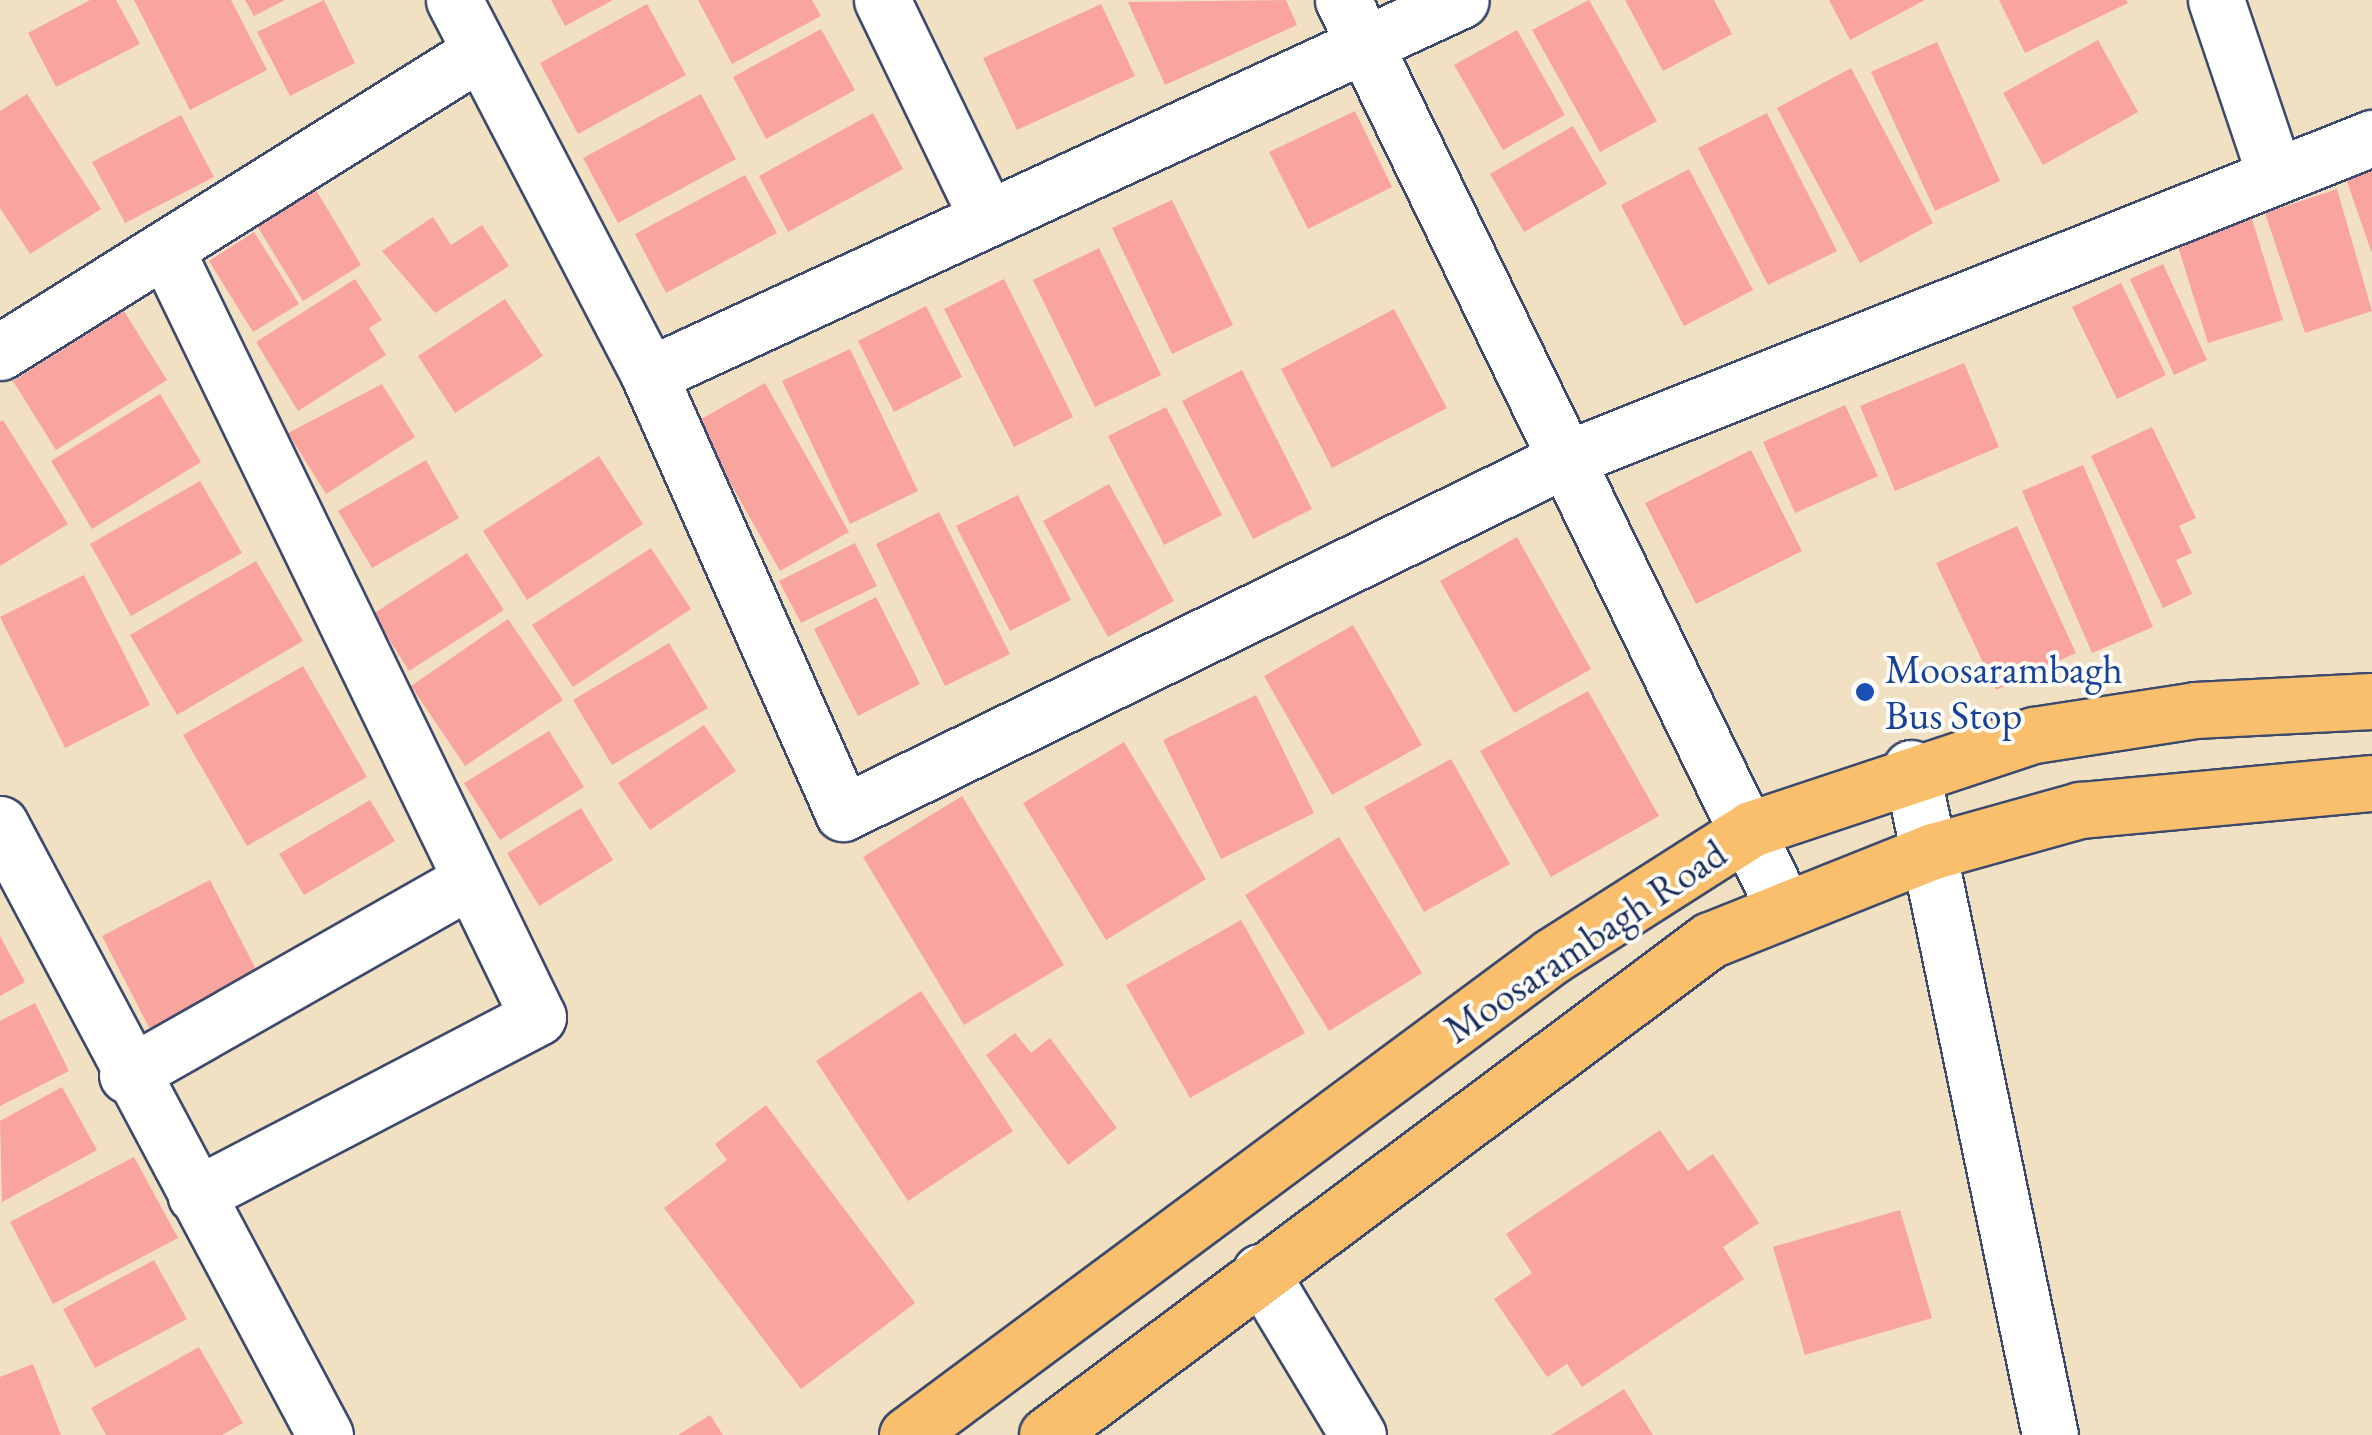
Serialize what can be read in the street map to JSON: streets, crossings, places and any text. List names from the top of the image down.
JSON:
{
  "streets": {
    "main road": ["Moosarambagh Road"]
  },
  "places": ["Moosarambagh Bus Stop"]
}
